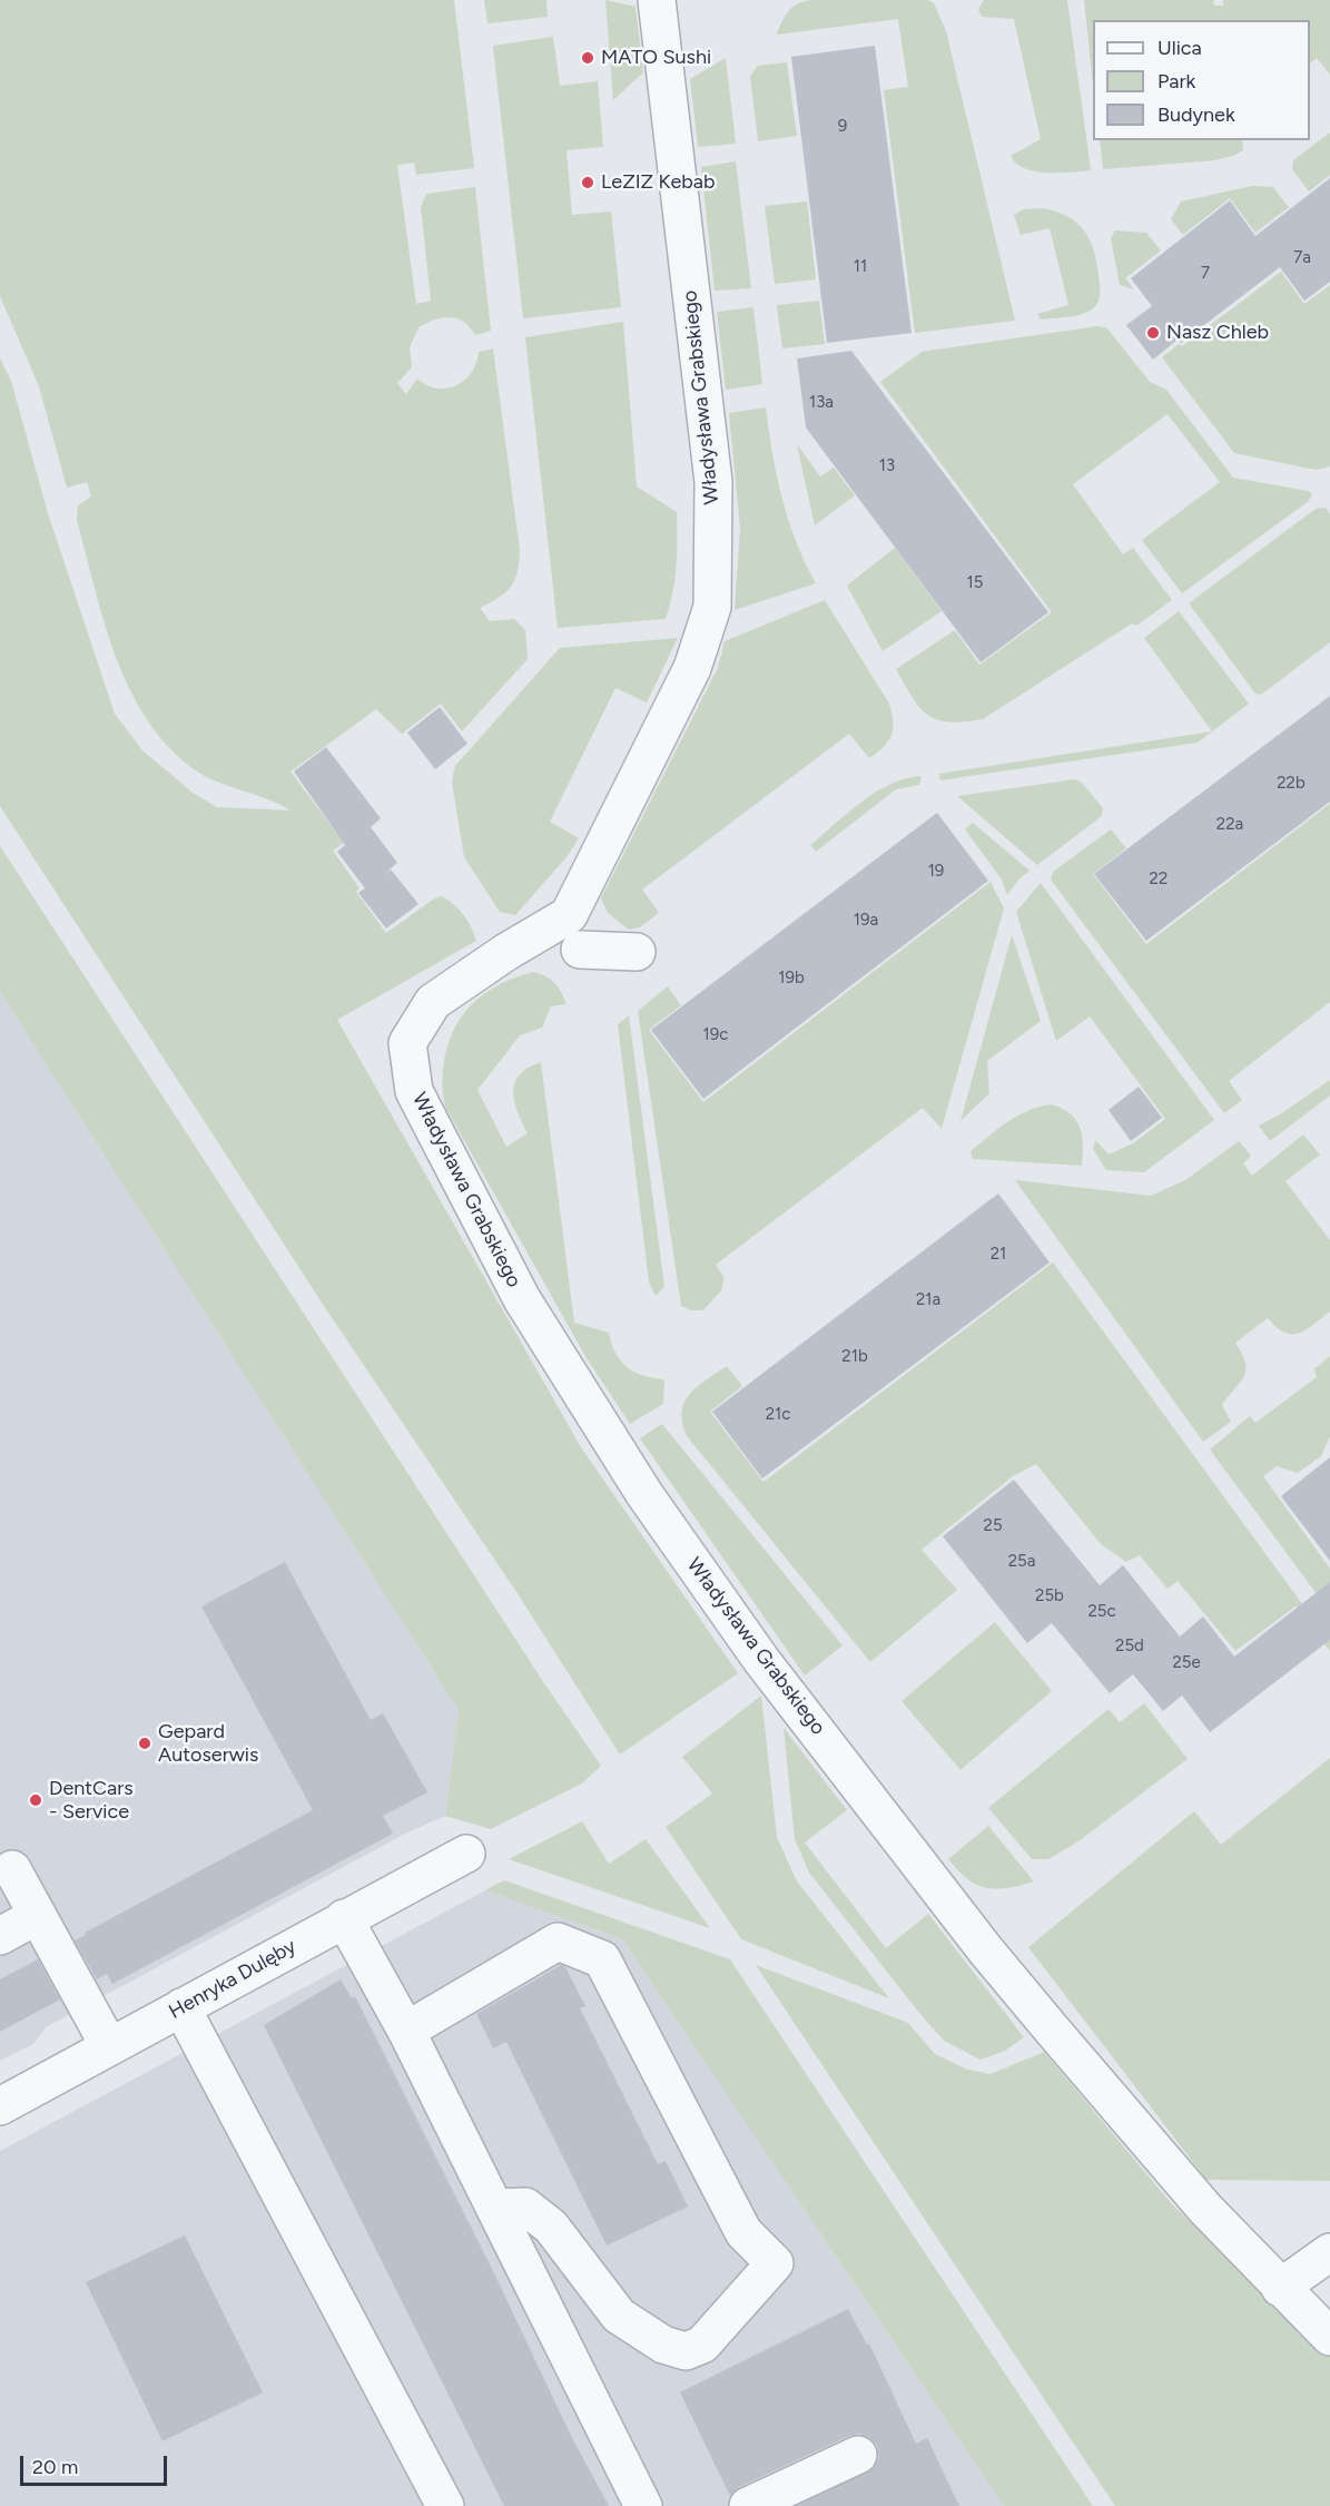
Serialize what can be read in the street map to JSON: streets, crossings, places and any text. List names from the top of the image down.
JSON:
{
  "streets": {
    "street": ["Władysława Grabskiego", "Henryka Dulęby"]
  },
  "places": [
    "MATO Sushi",
    "LeZIZ Kebab",
    "Nasz Chleb",
    "Gepard Autoserwis",
    "DentCars - Service"
  ],
  "house_numbers": [
    "9",
    "7a",
    "11",
    "7",
    "13a",
    "13",
    "15",
    "22b",
    "22a",
    "19",
    "22",
    "19a",
    "19b",
    "19c",
    "21",
    "21a",
    "21b",
    "21c",
    "25",
    "25a",
    "25b",
    "25c",
    "25d",
    "25e"
  ],
  "legend": ["Ulica", "Park", "Budynek"],
  "scale_bar": "20 m"
}
